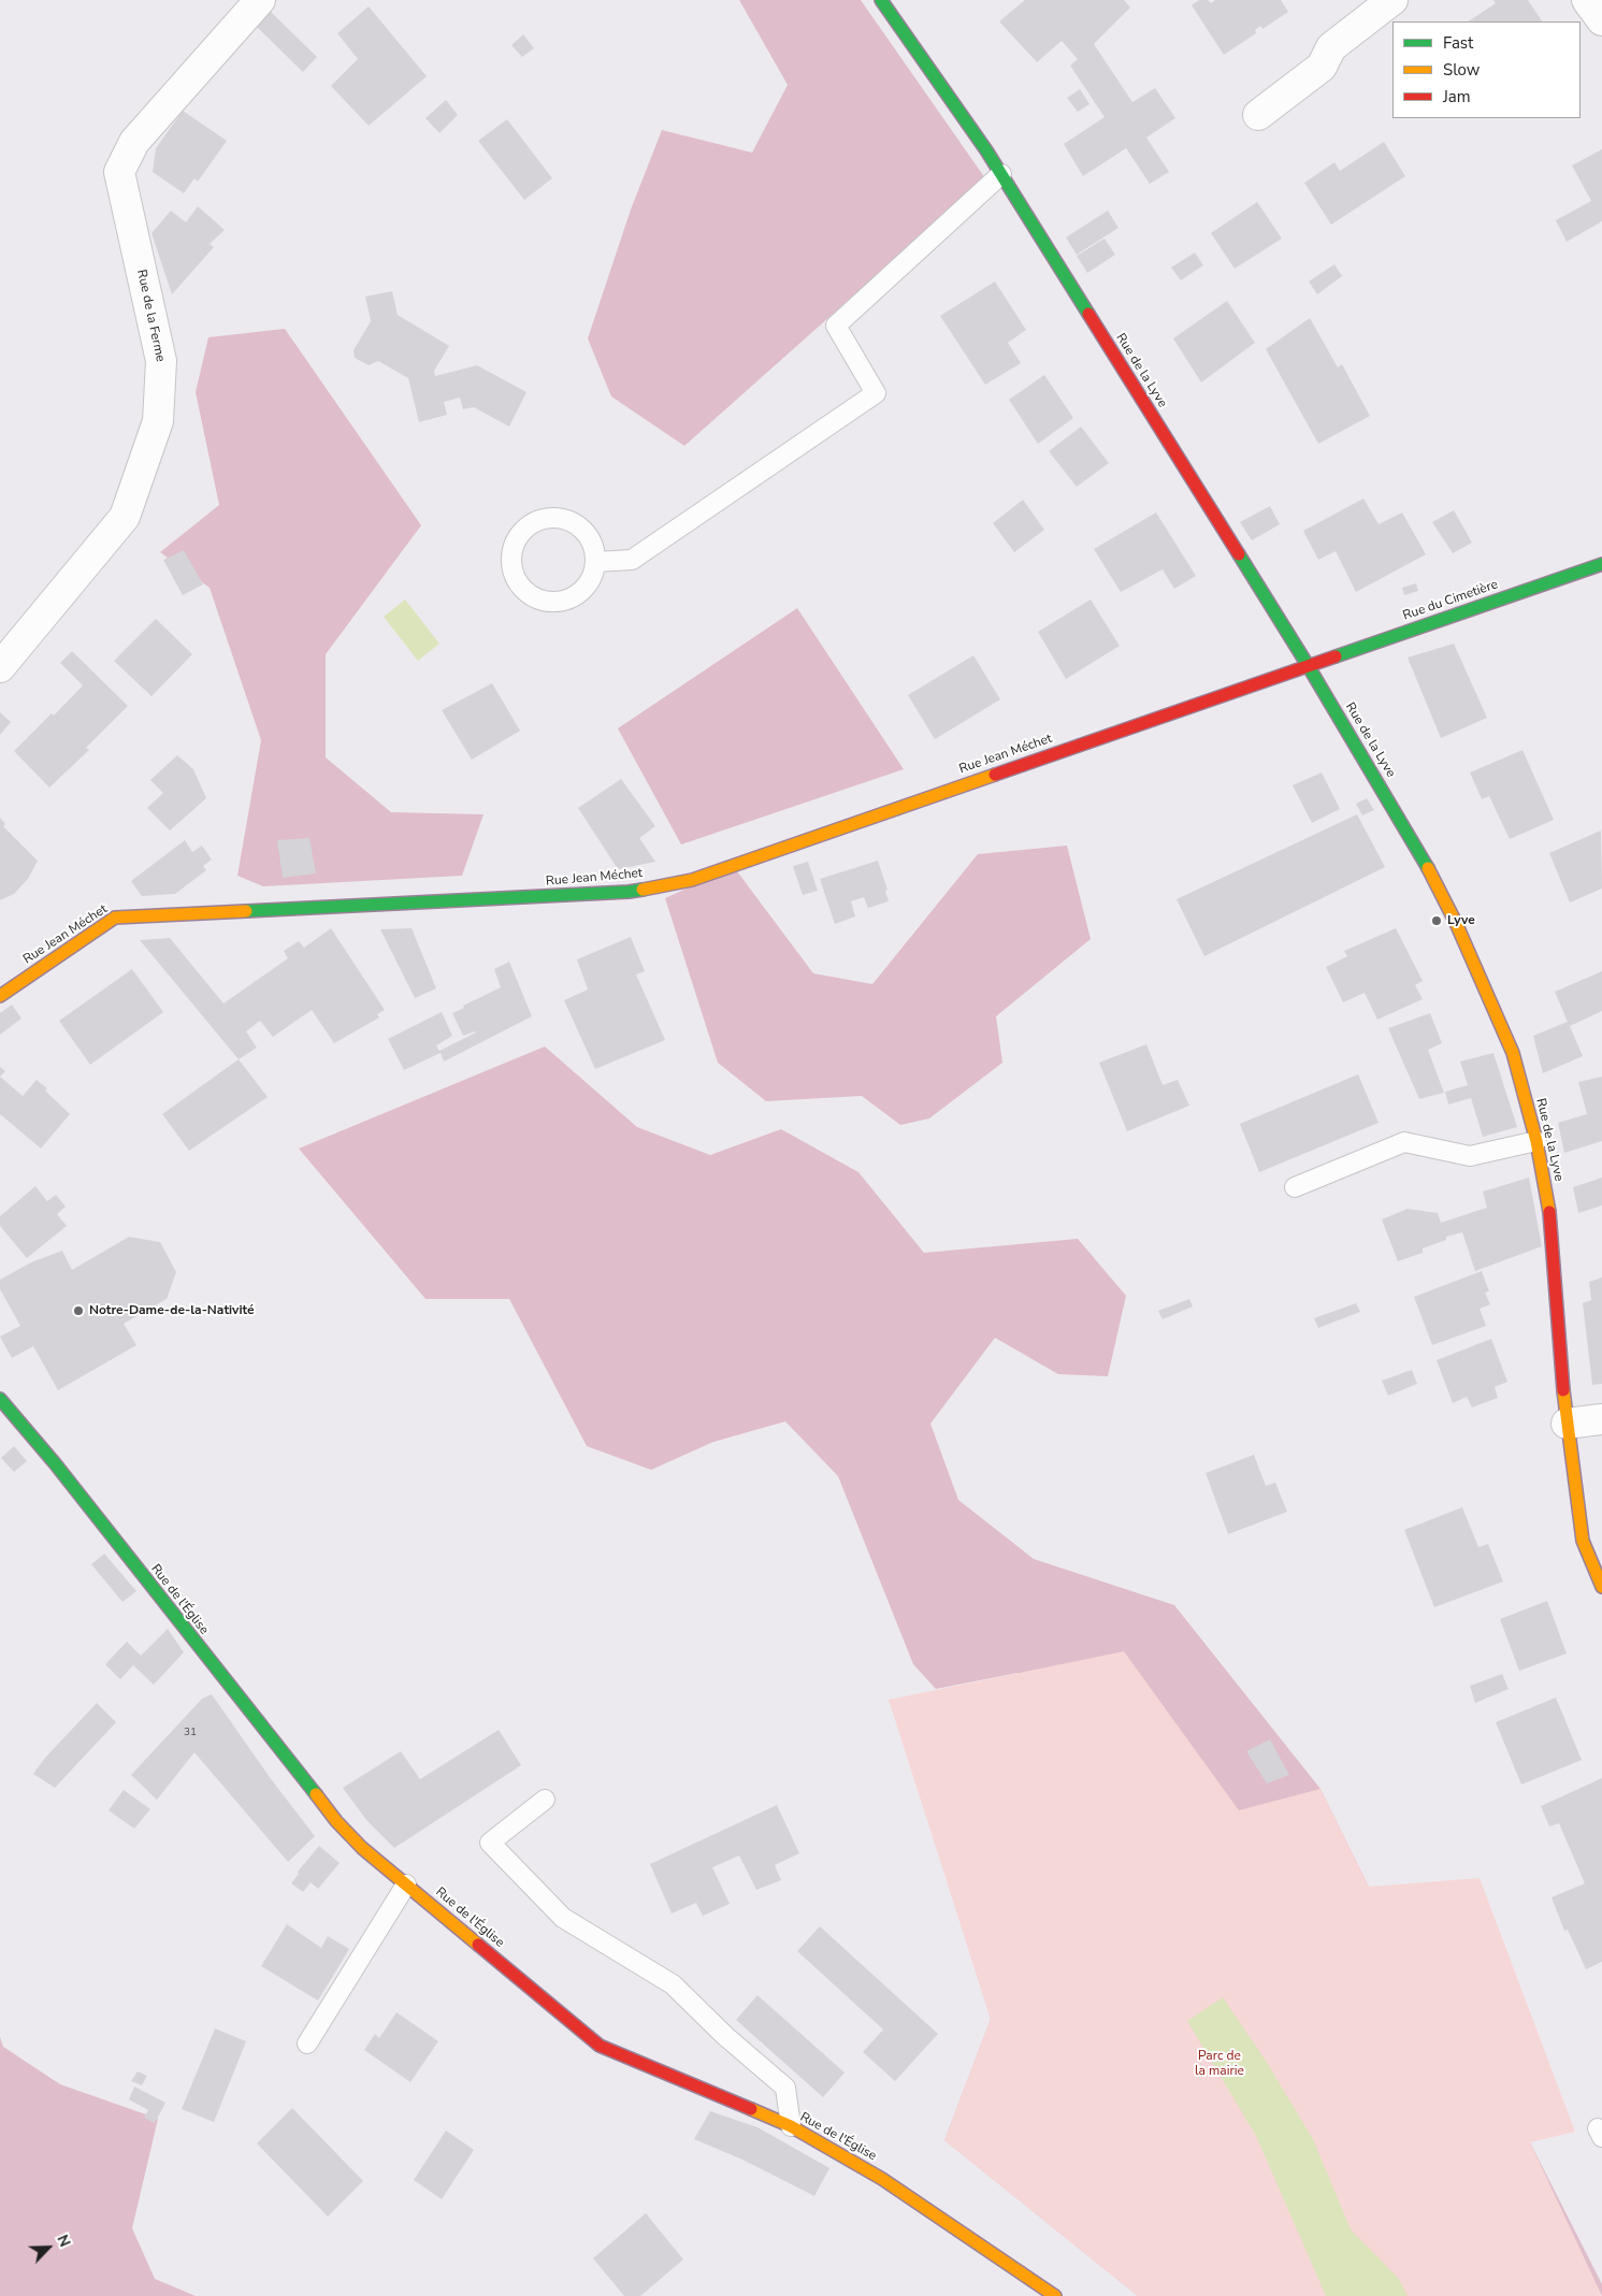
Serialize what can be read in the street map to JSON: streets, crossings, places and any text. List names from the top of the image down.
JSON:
{
  "streets": {
    "street": [
      "Rue de la Ferme",
      "Rue de la Lyve",
      "Rue du Cimetière",
      "Rue Jean Méchet",
      "Rue de l'Église"
    ]
  },
  "crossings": [
    ["Rue de la Lyve", "Rue du Cimetière"],
    ["Rue de la Lyve", "Rue Jean Méchet"],
    ["Rue du Cimetière", "Rue Jean Méchet"]
  ],
  "parks": ["Parc de la mairie"],
  "places": ["Lyve", "Notre-Dame-de-la-Nativité"],
  "house_numbers": ["31"],
  "legend": ["Fast", "Slow", "Jam"],
  "north": "top right"
}
